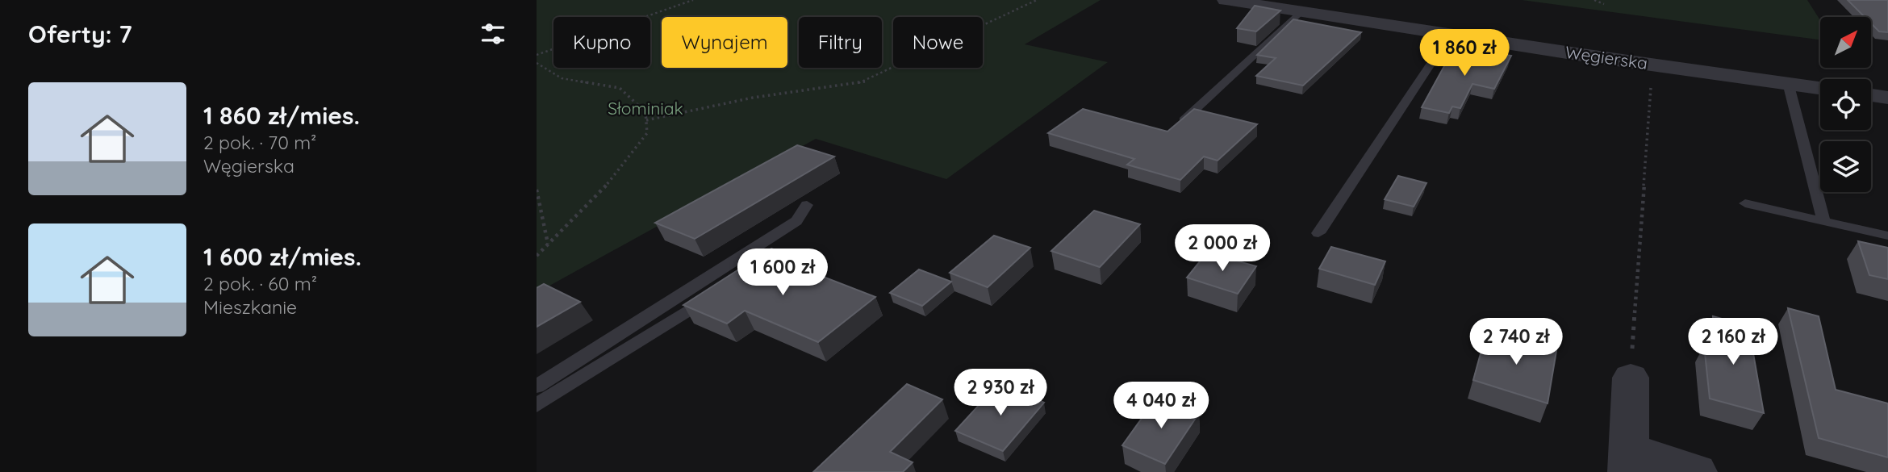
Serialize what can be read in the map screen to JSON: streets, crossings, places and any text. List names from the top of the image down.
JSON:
{
  "streets": {
    "street": ["Węgierska"]
  },
  "parks": ["Słominiak"],
  "north": "top right",
  "page": {
    "heading": "Oferty: 7",
    "chip": [
      "Kupno",
      "Wynajem",
      "Filtry",
      "Nowe"
    ],
    "price": [
      "1 860 zł",
      "2 000 zł",
      "1 600 zł",
      "2 740 zł",
      "2 160 zł",
      "2 930 zł",
      "4 040 zł"
    ],
    "list": [
      {
        "name": "1 860 zł/mies.",
        "note": "2 pok. · 70 m² · Węgierska"
      },
      {
        "name": "1 600 zł/mies.",
        "note": "2 pok. · 60 m² · Mieszkanie"
      }
    ]
  }
}
